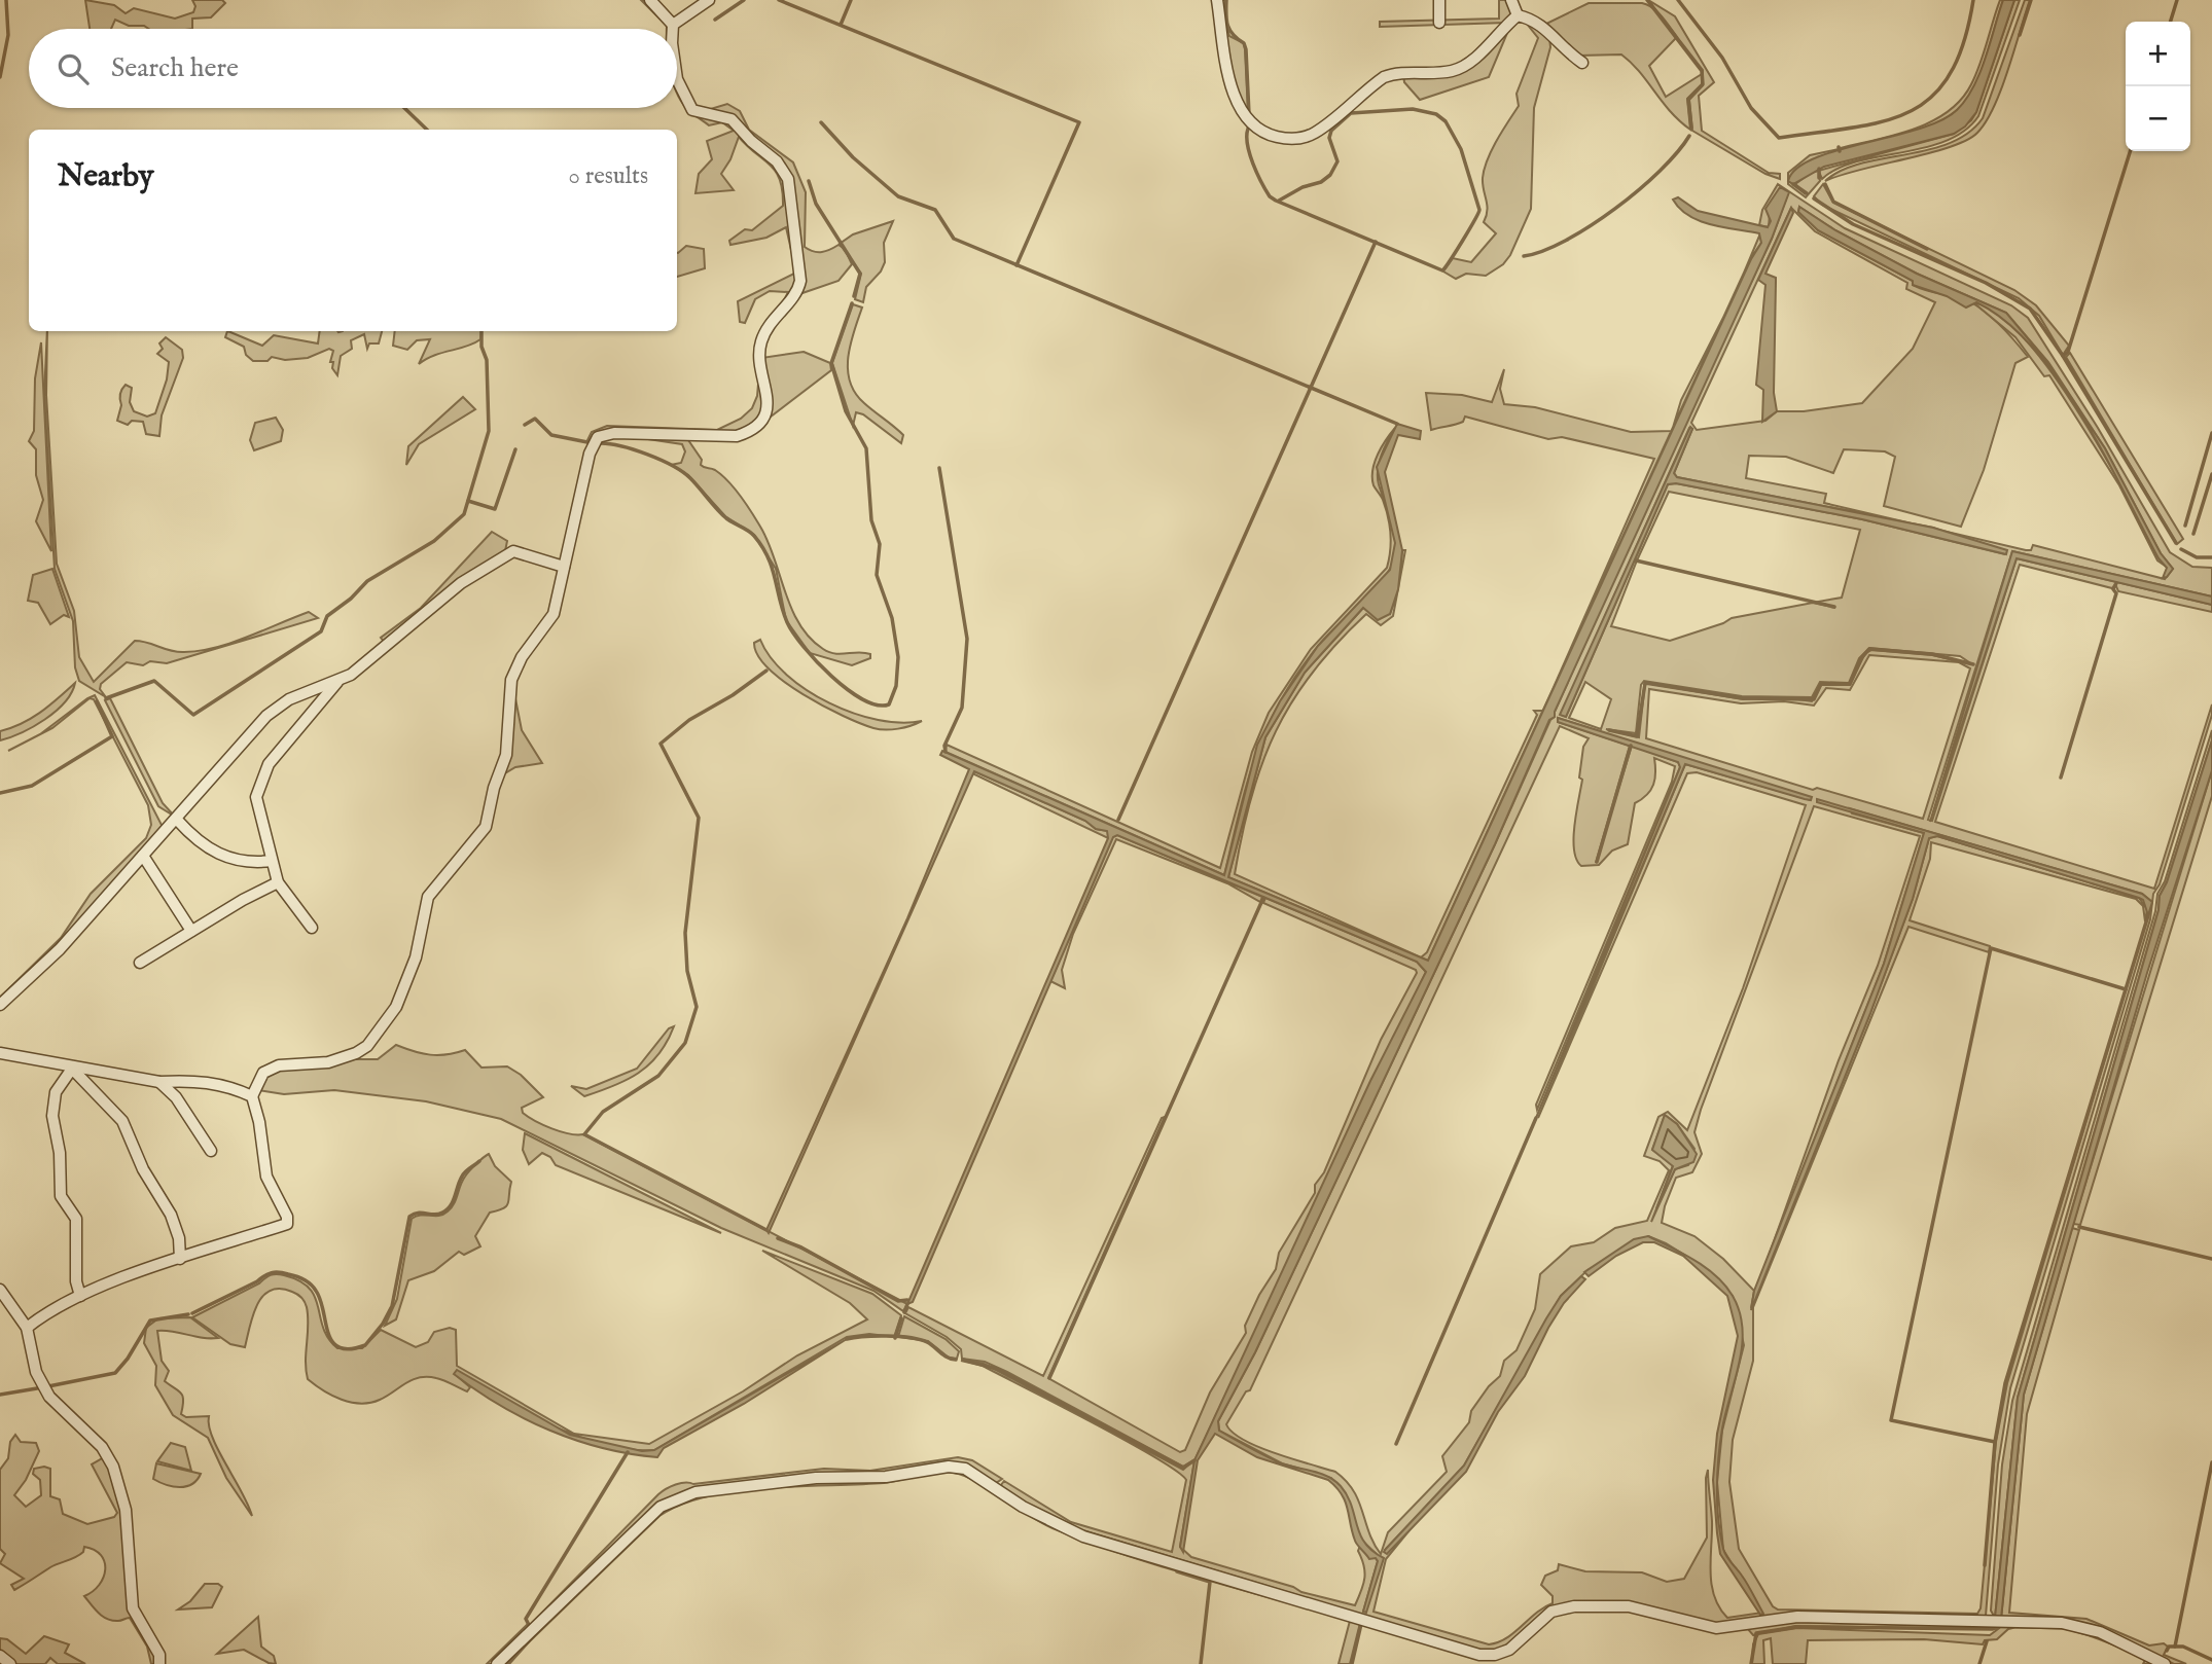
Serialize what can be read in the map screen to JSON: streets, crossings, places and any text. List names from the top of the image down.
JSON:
{
  "page": {
    "map_buttons": ["+", "−"],
    "search": "Search here",
    "heading": ["Nearby", "0 results"]
  }
}
